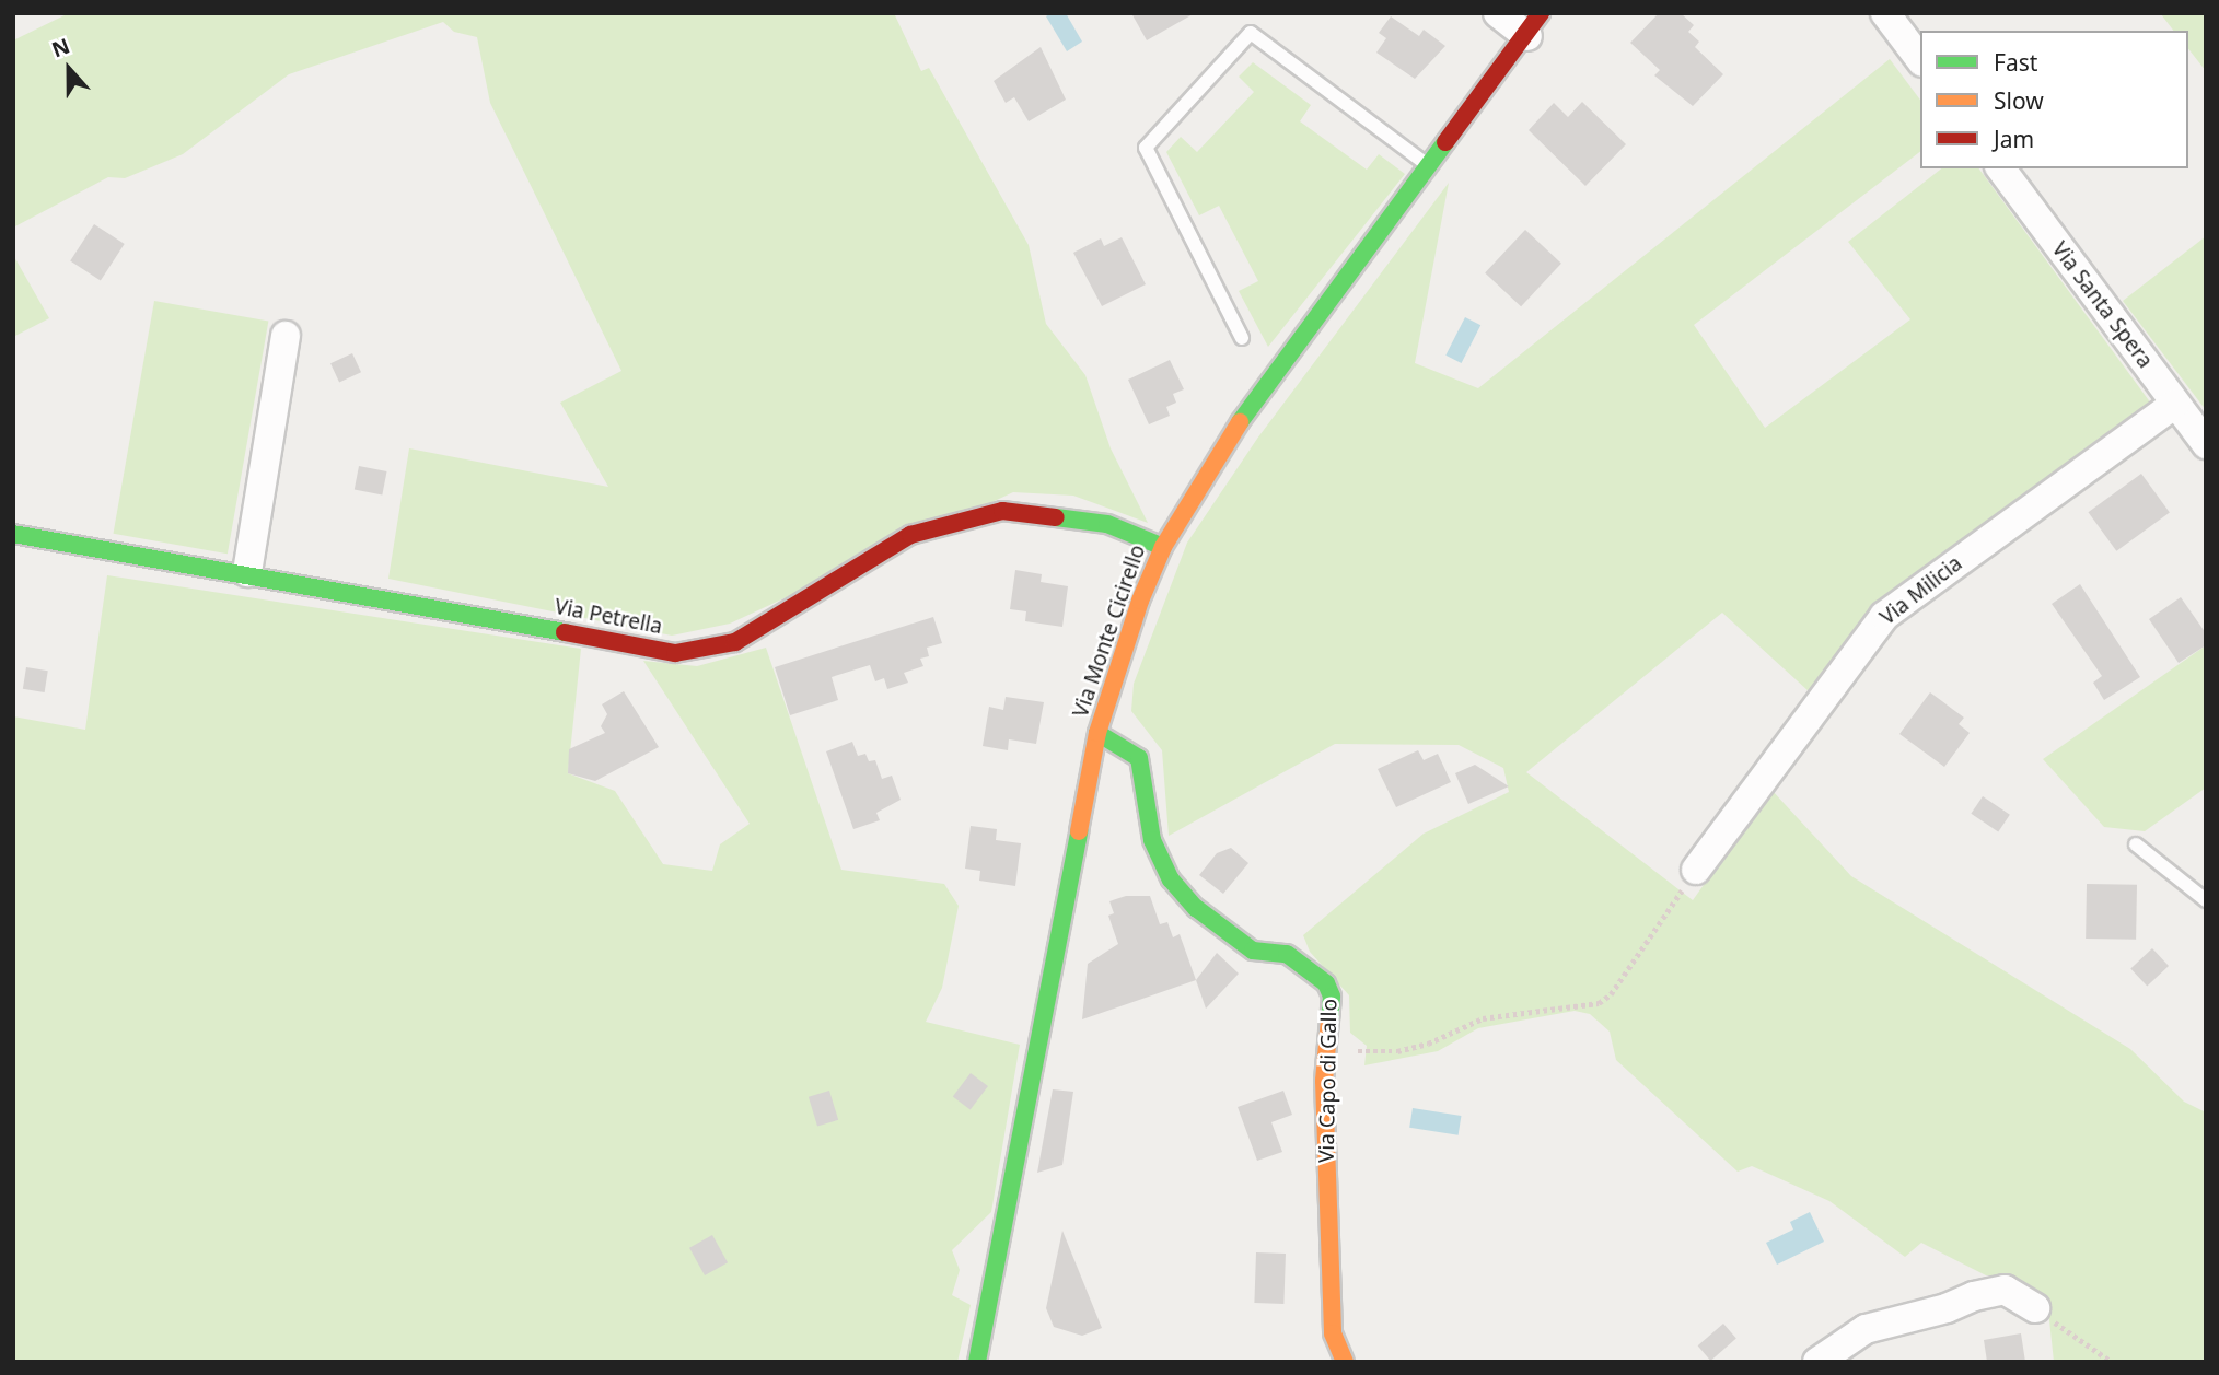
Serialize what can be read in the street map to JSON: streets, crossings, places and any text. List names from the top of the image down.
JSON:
{
  "streets": {
    "street": [
      "Via Santa Spera",
      "Via Milicia",
      "Via Petrella",
      "Via Monte Cicirello",
      "Via Capo di Gallo"
    ]
  },
  "crossings": [
    ["Via Santa Spera", "Via Milicia"],
    ["Via Petrella", "Via Monte Cicirello"],
    ["Via Monte Cicirello", "Via Capo di Gallo"]
  ],
  "legend": ["Fast", "Slow", "Jam"],
  "north": "top"
}
